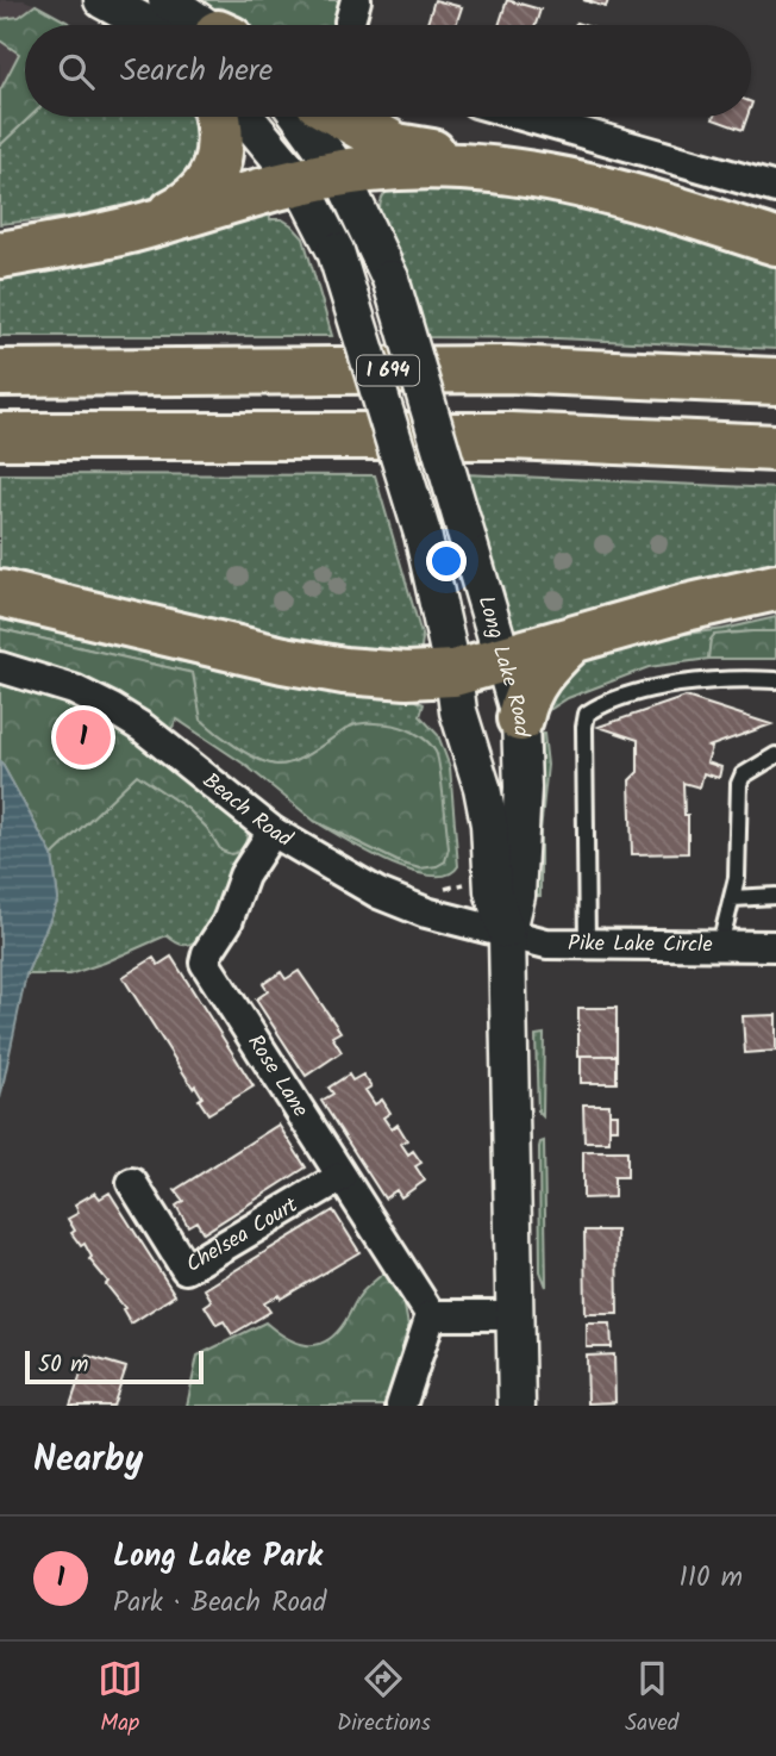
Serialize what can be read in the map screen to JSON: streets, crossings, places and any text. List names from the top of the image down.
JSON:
{
  "streets": {
    "highway": ["I 694"],
    "street": [
      "Long Lake Road",
      "Beach Road",
      "Pike Lake Circle",
      "Rose Lane",
      "Chelsea Court"
    ]
  },
  "crossings": [
    ["Long Lake Road", "Beach Road"],
    ["Long Lake Road", "Pike Lake Circle"],
    ["Beach Road", "Pike Lake Circle"],
    ["Beach Road", "Rose Lane"],
    ["Rose Lane", "Chelsea Court"]
  ],
  "scale_bar": "50 m",
  "page": {
    "search": "Search here",
    "pins": "1",
    "scale": "50 m",
    "heading": "Nearby",
    "list": [
      {
        "mark": "1",
        "name": "Long Lake Park",
        "note": "Park · Beach Road",
        "value": "110 m"
      }
    ],
    "nav": ["Map", "Directions", "Saved"]
  }
}
